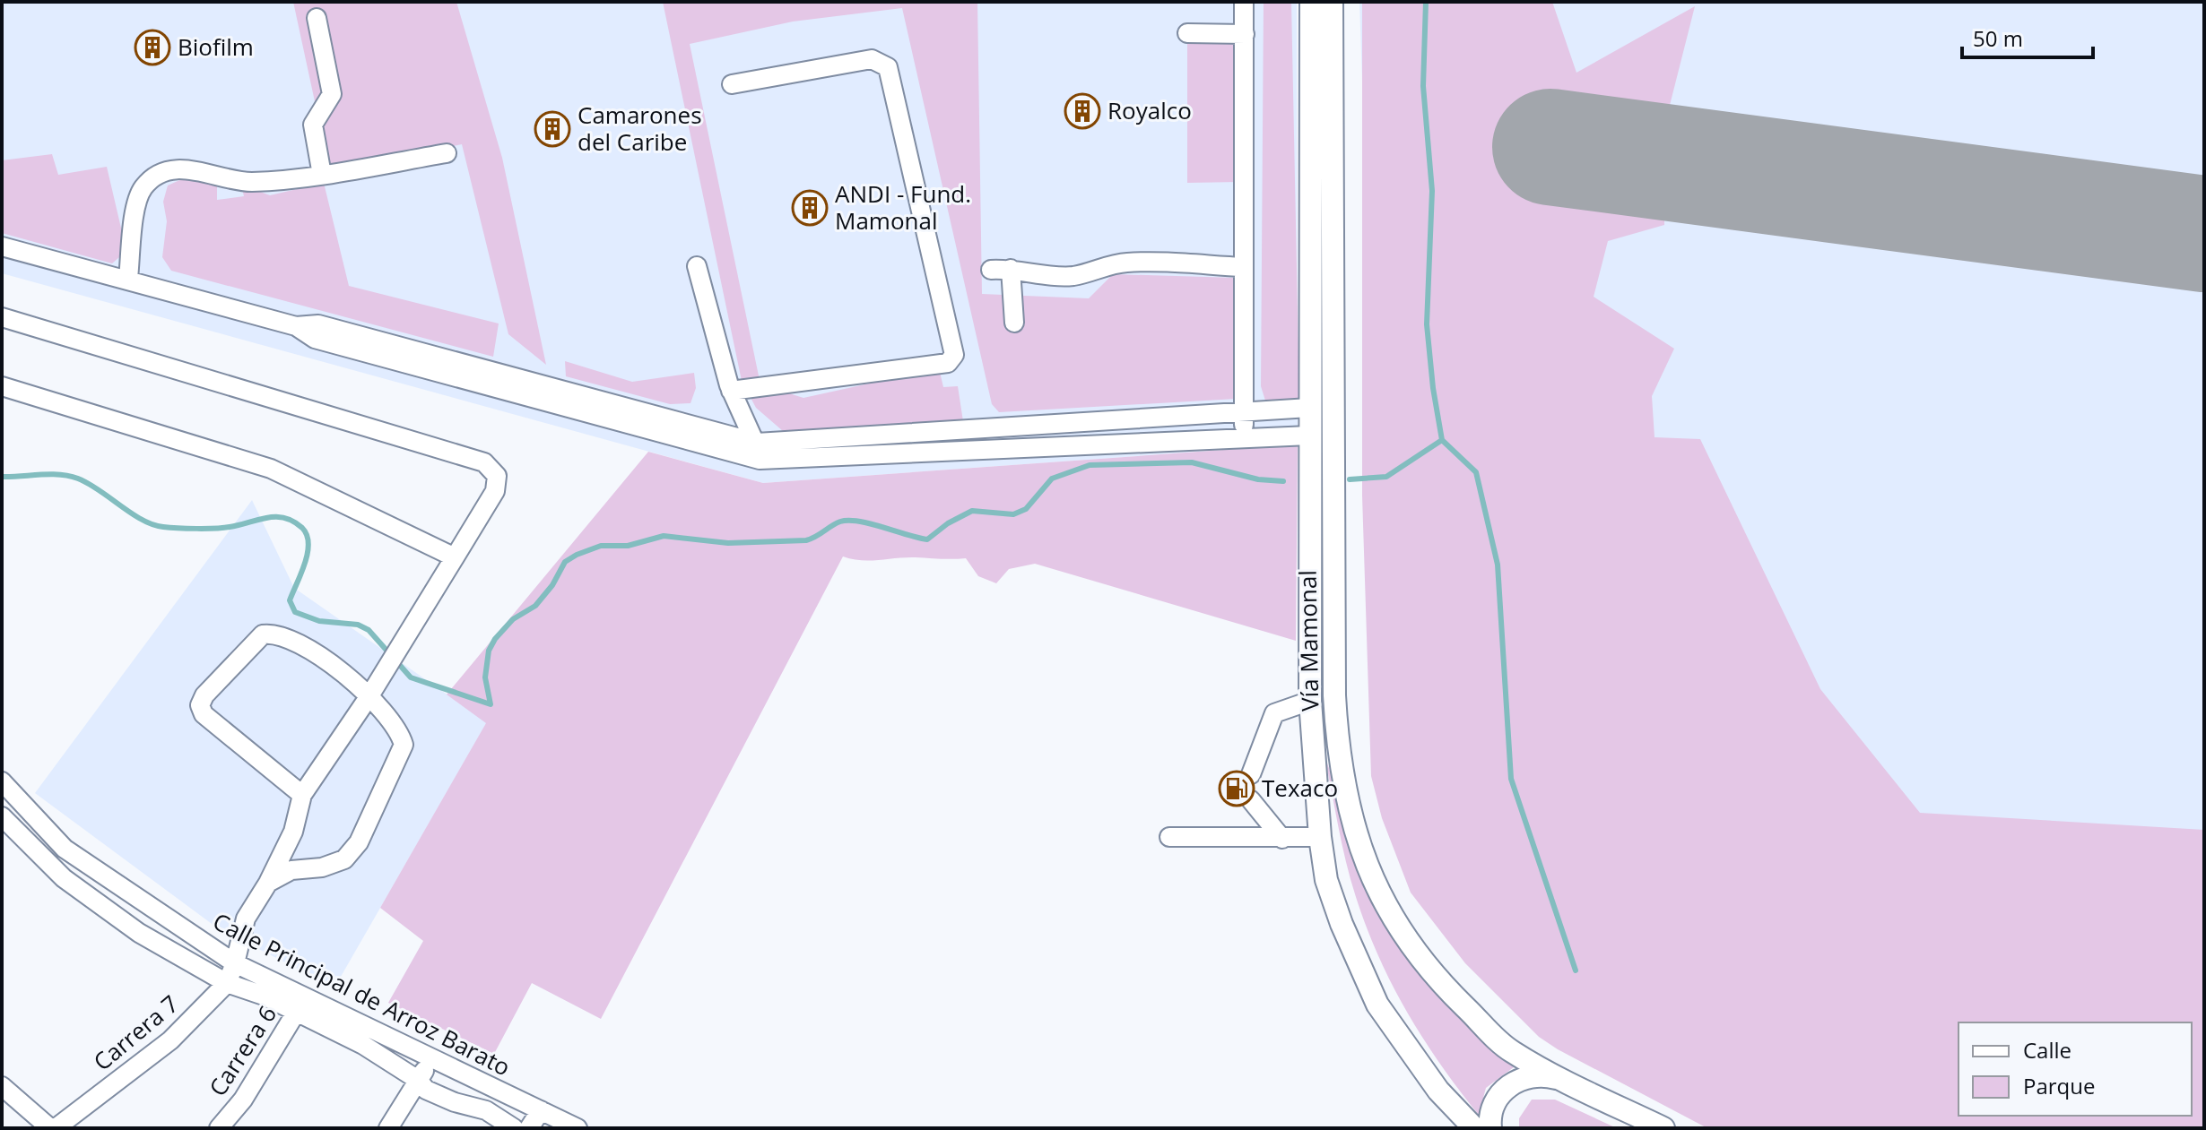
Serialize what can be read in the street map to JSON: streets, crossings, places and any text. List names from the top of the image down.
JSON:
{
  "streets": {
    "main road": ["Vía Mamonal"],
    "street": ["Calle Principal de Arroz Barato", "Carrera 7", "Carrera 6"]
  },
  "crossings": [
    ["Calle Principal de Arroz Barato", "Carrera 7"],
    ["Calle Principal de Arroz Barato", "Carrera 6"]
  ],
  "places": {
    "building": [
      "Biofilm",
      "Royalco",
      "Camarones del Caribe",
      "ANDI - Fund. Mamonal"
    ],
    "fuel station": ["Texaco"]
  },
  "legend": ["Calle", "Parque"],
  "scale_bar": "50 m"
}
